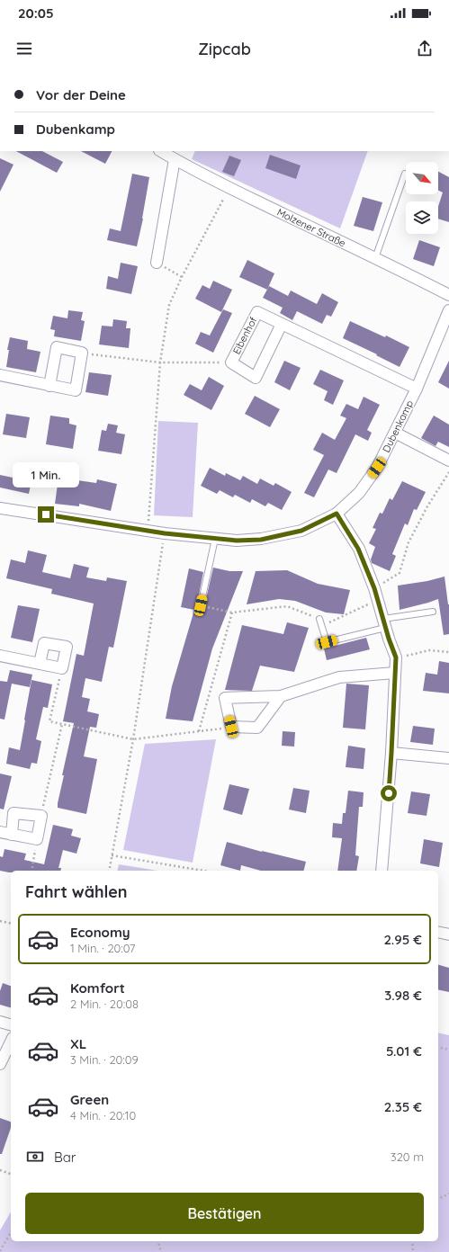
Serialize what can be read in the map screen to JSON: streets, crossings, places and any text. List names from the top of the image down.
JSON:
{
  "streets": {
    "street": ["Molzener Straße", "Eibenhof", "Dubenkamp"]
  },
  "crossings": [
    ["Eibenhof", "Dubenkamp"]
  ],
  "north": "bottom right",
  "page": {
    "status": "20:05",
    "header": "Zipcab",
    "banner": ["Vor der Deine", "Dubenkamp"],
    "bubble": "1 Min.",
    "heading": "Fahrt wählen",
    "list": [
      {
        "name": "Economy",
        "note": "1 Min. · 20:07",
        "value": "2.95 €"
      },
      {
        "name": "Komfort",
        "note": "2 Min. · 20:08",
        "value": "3.98 €"
      },
      {
        "name": "XL",
        "note": "3 Min. · 20:09",
        "value": "5.01 €"
      },
      {
        "name": "Green",
        "note": "4 Min. · 20:10",
        "value": "2.35 €"
      }
    ],
    "pay": ["Bar", "320 m"],
    "buttons": "Bestätigen"
  }
}
